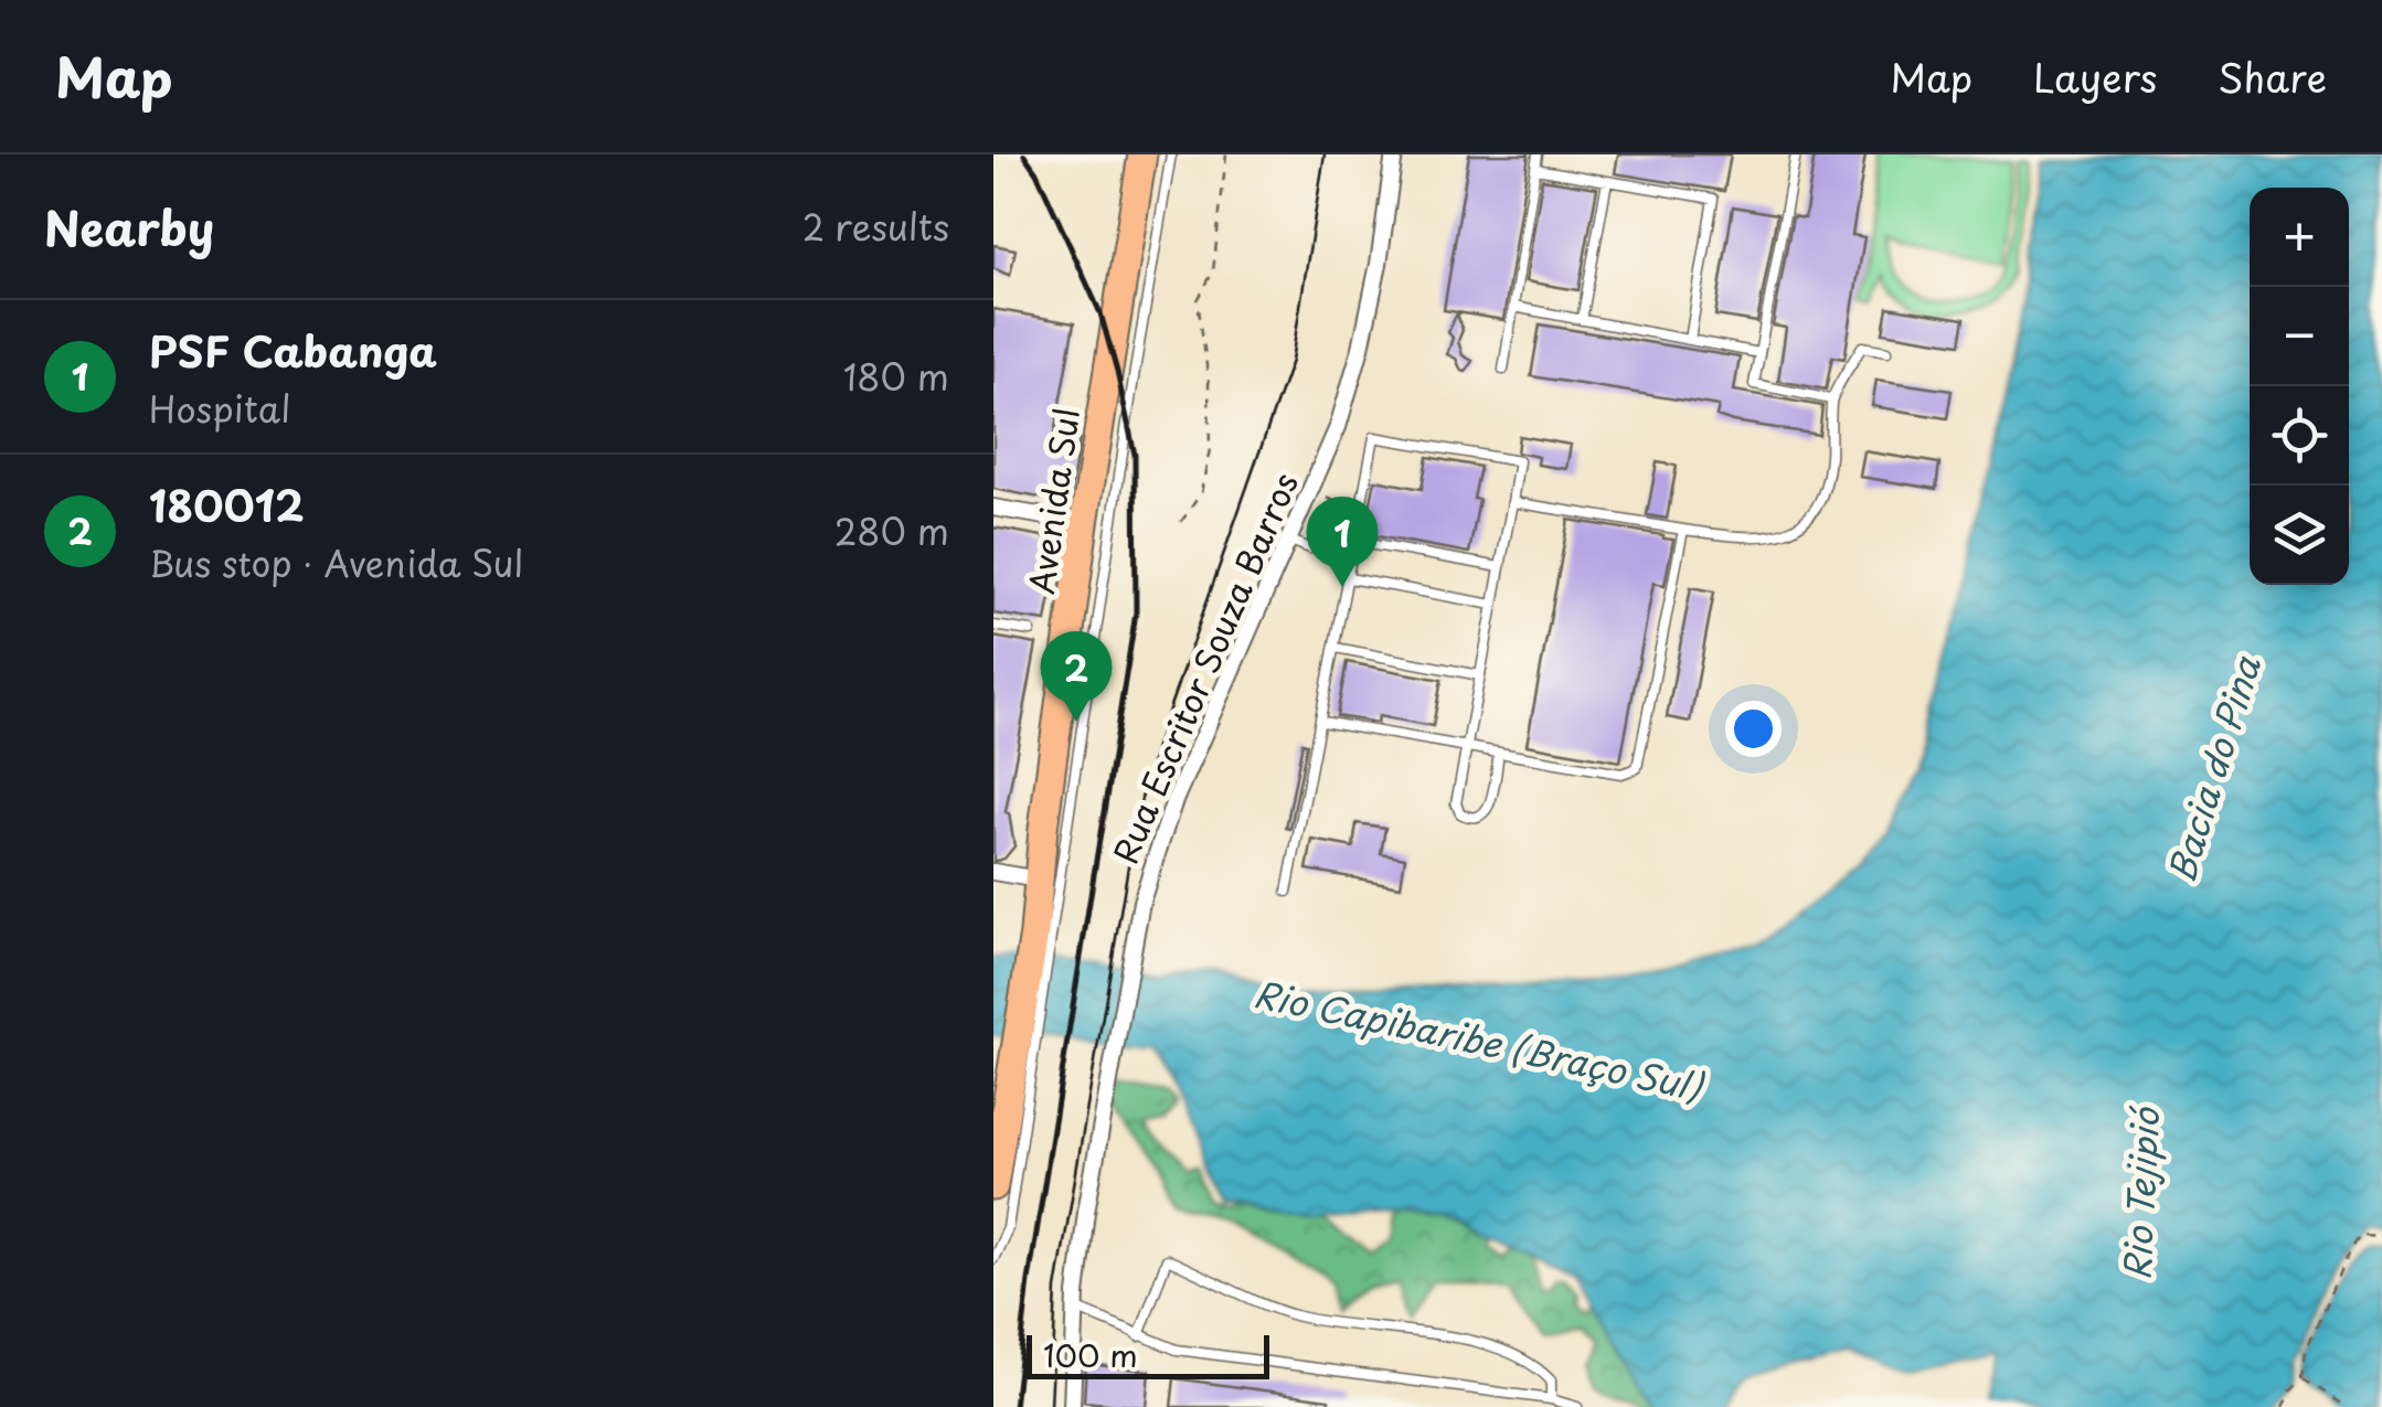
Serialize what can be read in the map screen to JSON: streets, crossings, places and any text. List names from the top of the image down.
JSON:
{
  "streets": {
    "highway": ["Avenida Sul"],
    "street": ["Rua Escritor Souza Barros"]
  },
  "water": ["Bacia do Pina", "Rio Capibaribe (Braço Sul)", "Rio Tejipió"],
  "scale_bar": "100 m",
  "page": {
    "header": "Map",
    "nav": ["Map", "Layers", "Share"],
    "heading": ["Nearby", "2 results"],
    "map_buttons": ["+", "−"],
    "list": [
      {
        "mark": "1",
        "name": "PSF Cabanga",
        "note": "Hospital",
        "value": "180 m"
      },
      {
        "mark": "2",
        "name": "180012",
        "note": "Bus stop · Avenida Sul",
        "value": "280 m"
      }
    ],
    "pins": ["1", "2"],
    "scale": "100 m"
  }
}
